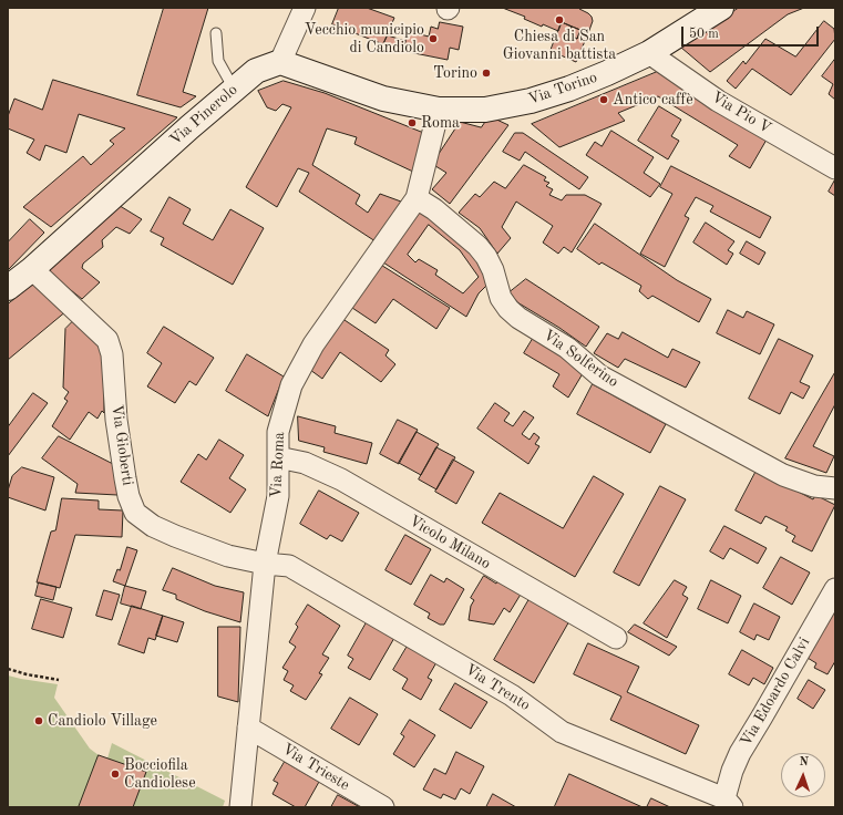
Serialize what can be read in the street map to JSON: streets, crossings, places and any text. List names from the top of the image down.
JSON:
{
  "streets": {
    "main road": ["Via Torino", "Via Pinerolo"],
    "street": [
      "Via Pio V",
      "Via Solferino",
      "Via Gioberti",
      "Via Roma",
      "Vicolo Milano",
      "Via Trento",
      "Via Edoardo Calvi",
      "Via Trieste"
    ]
  },
  "crossings": [
    ["Via Torino", "Via Pio V"],
    ["Via Torino", "Via Roma"],
    ["Via Pinerolo", "Via Gioberti"],
    ["Via Solferino", "Via Roma"],
    ["Via Gioberti", "Via Roma"],
    ["Via Gioberti", "Via Trento"],
    ["Via Roma", "Vicolo Milano"],
    ["Via Roma", "Via Trento"],
    ["Via Roma", "Via Trieste"],
    ["Via Trento", "Via Edoardo Calvi"]
  ],
  "places": [
    "Chiesa di San Giovanni battista",
    "Vecchio municipio di Candiolo",
    "Torino",
    "Antico caffè",
    "Roma",
    "Candiolo Village",
    "Bocciofila Candiolese"
  ],
  "scale_bar": "50 m",
  "north": "top"
}
